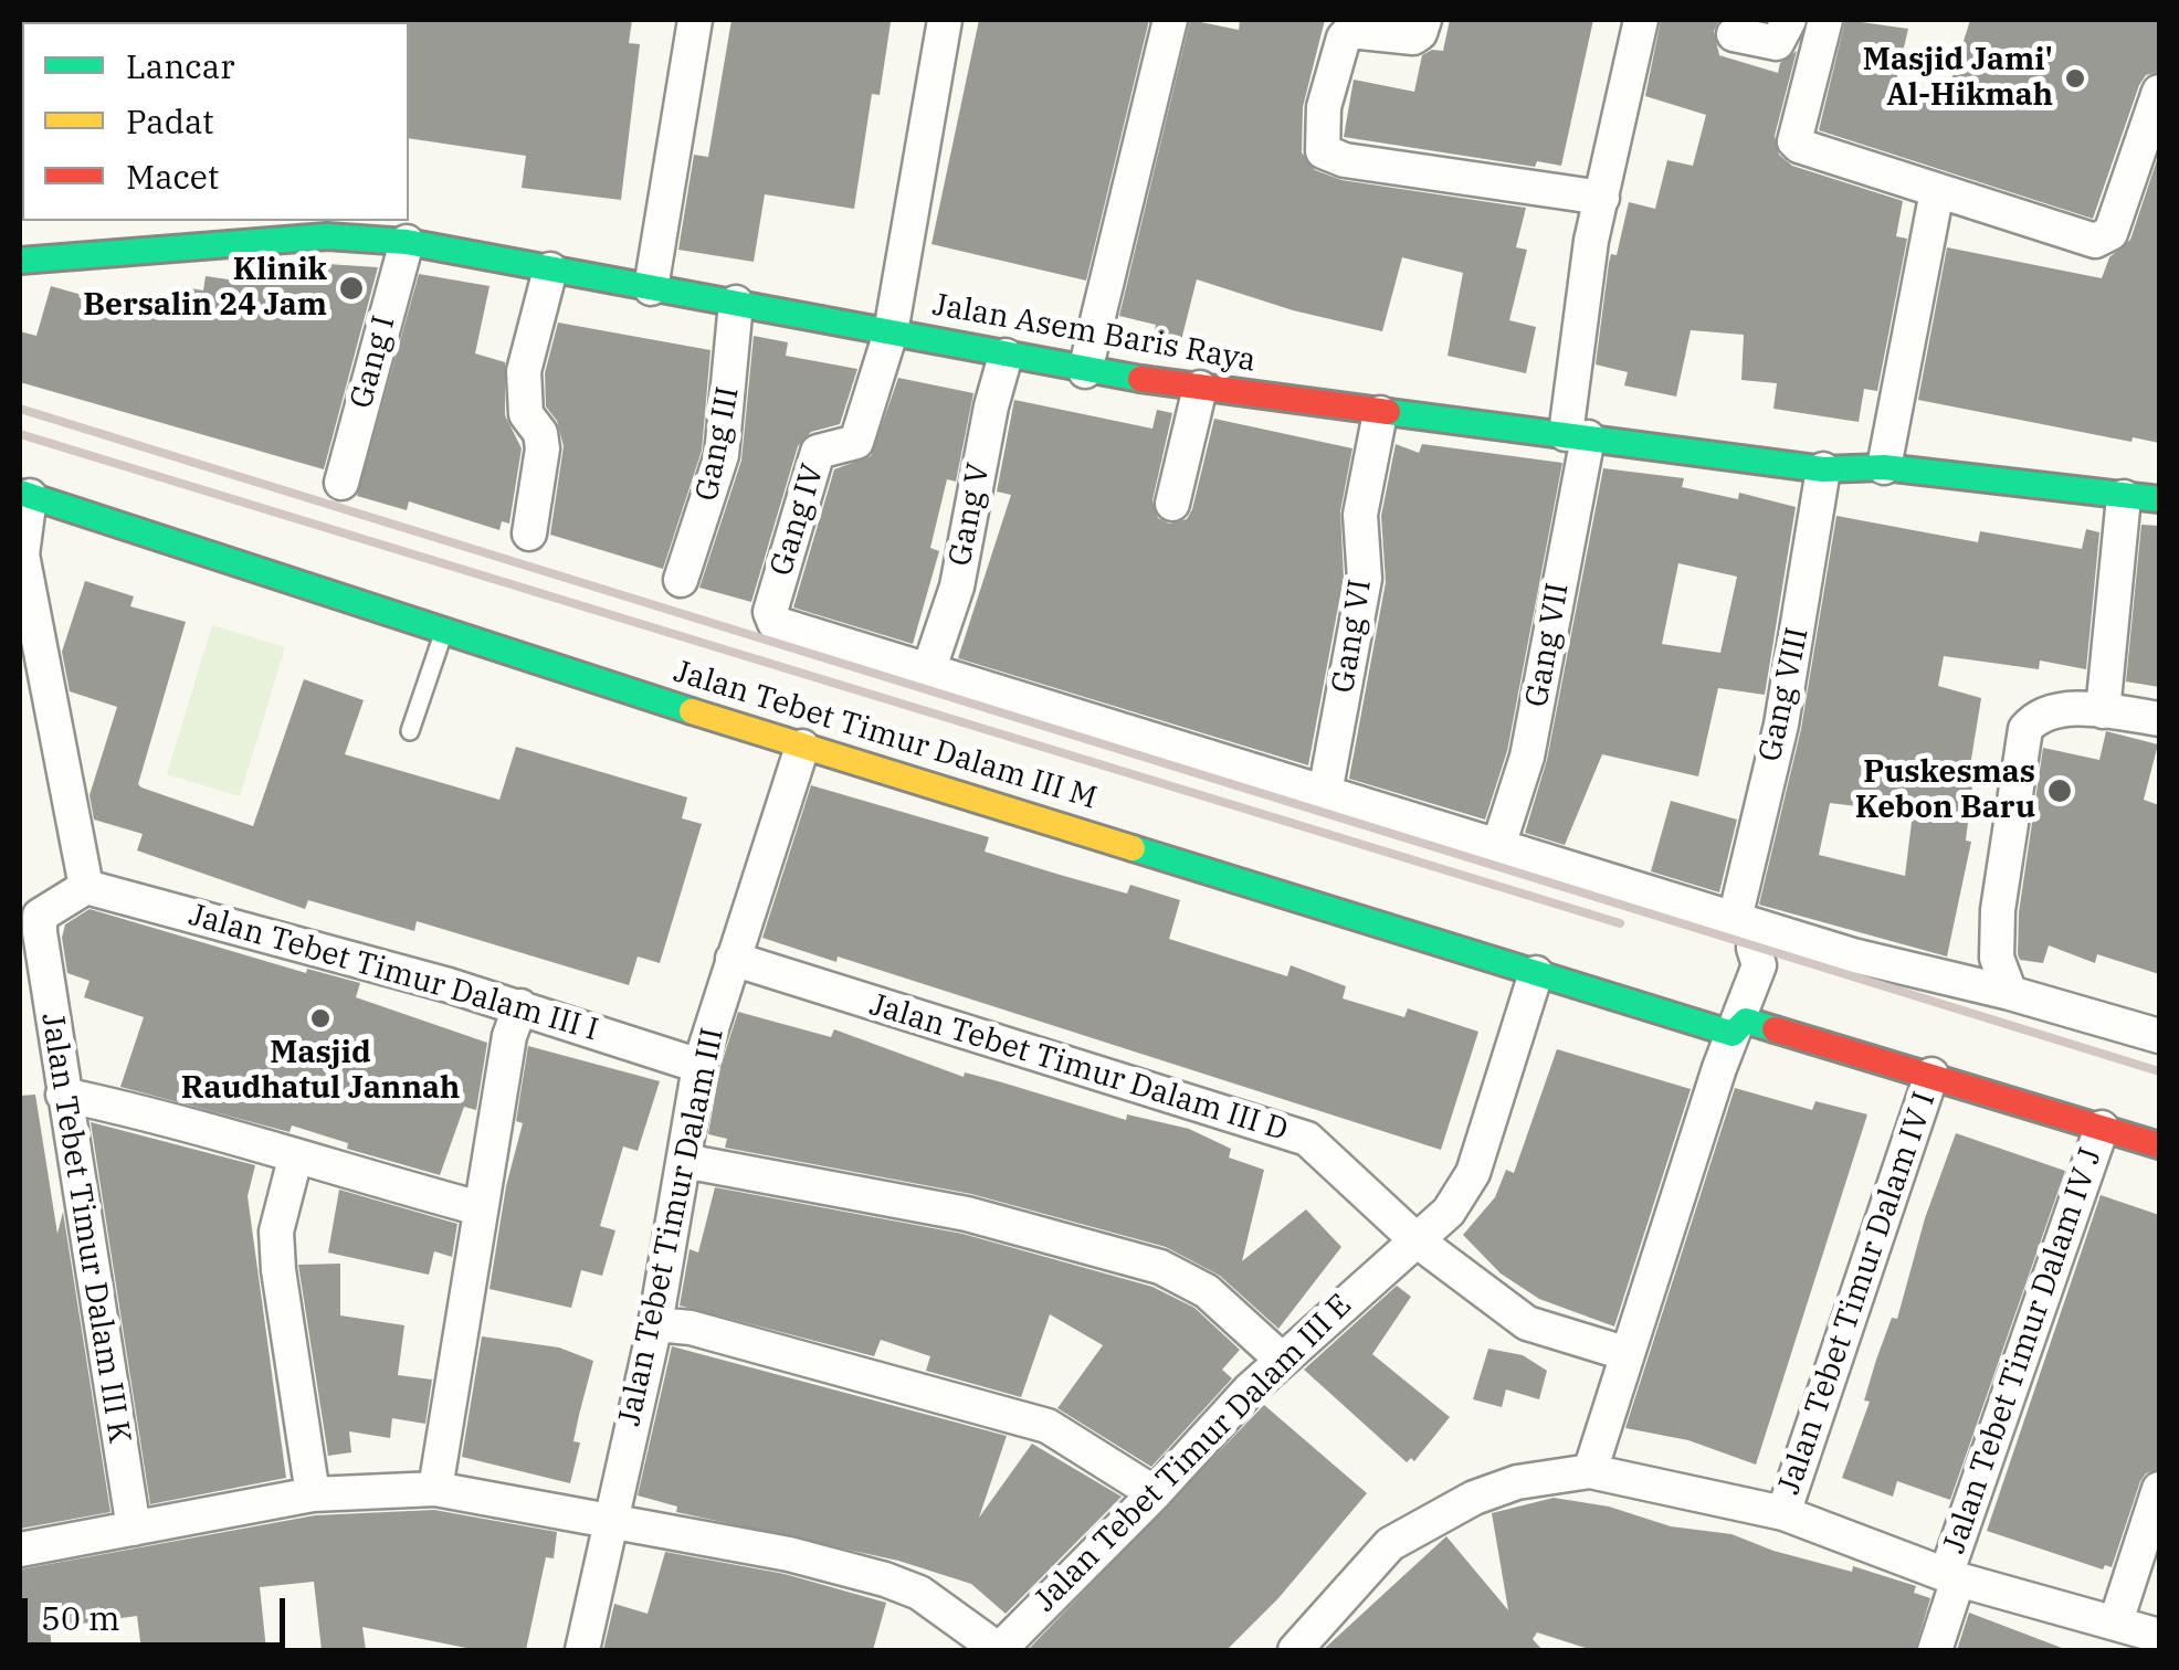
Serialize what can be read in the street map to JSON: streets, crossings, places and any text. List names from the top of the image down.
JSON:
{
  "streets": {
    "street": [
      "Jalan Asem Baris Raya",
      "Gang I",
      "Gang III",
      "Gang V",
      "Gang IV",
      "Gang VI",
      "Gang VII",
      "Gang VIII",
      "Jalan Tebet Timur Dalam III M",
      "Jalan Tebet Timur Dalam III I",
      "Jalan Tebet Timur Dalam III D",
      "Jalan Tebet Timur Dalam III",
      "Jalan Tebet Timur Dalam III K",
      "Jalan Tebet Timur Dalam IV I",
      "Jalan Tebet Timur Dalam IV J",
      "Jalan Tebet Timur Dalam III E"
    ]
  },
  "crossings": [
    ["Jalan Asem Baris Raya", "Gang I"],
    ["Jalan Asem Baris Raya", "Gang III"],
    ["Jalan Asem Baris Raya", "Gang V"],
    ["Jalan Asem Baris Raya", "Gang IV"],
    ["Jalan Asem Baris Raya", "Gang VI"],
    ["Jalan Asem Baris Raya", "Gang VII"],
    ["Jalan Asem Baris Raya", "Gang VIII"],
    ["Gang V", "Gang IV"],
    ["Gang VIII", "Jalan Tebet Timur Dalam III M"],
    ["Gang VIII", "Jalan Tebet Timur Dalam III D"],
    ["Jalan Tebet Timur Dalam III M", "Jalan Tebet Timur Dalam III"],
    ["Jalan Tebet Timur Dalam III M", "Jalan Tebet Timur Dalam III E"],
    ["Jalan Tebet Timur Dalam III I", "Jalan Tebet Timur Dalam III"],
    ["Jalan Tebet Timur Dalam III I", "Jalan Tebet Timur Dalam III K"],
    ["Jalan Tebet Timur Dalam III D", "Jalan Tebet Timur Dalam III"],
    ["Jalan Tebet Timur Dalam III D", "Jalan Tebet Timur Dalam III E"]
  ],
  "places": [
    "Masjid Jami' Al-Hikmah",
    "Klinik Bersalin 24 Jam",
    "Puskesmas Kebon Baru",
    "Masjid Raudhatul Jannah"
  ],
  "legend": ["Lancar", "Padat", "Macet"],
  "scale_bar": "50 m"
}
